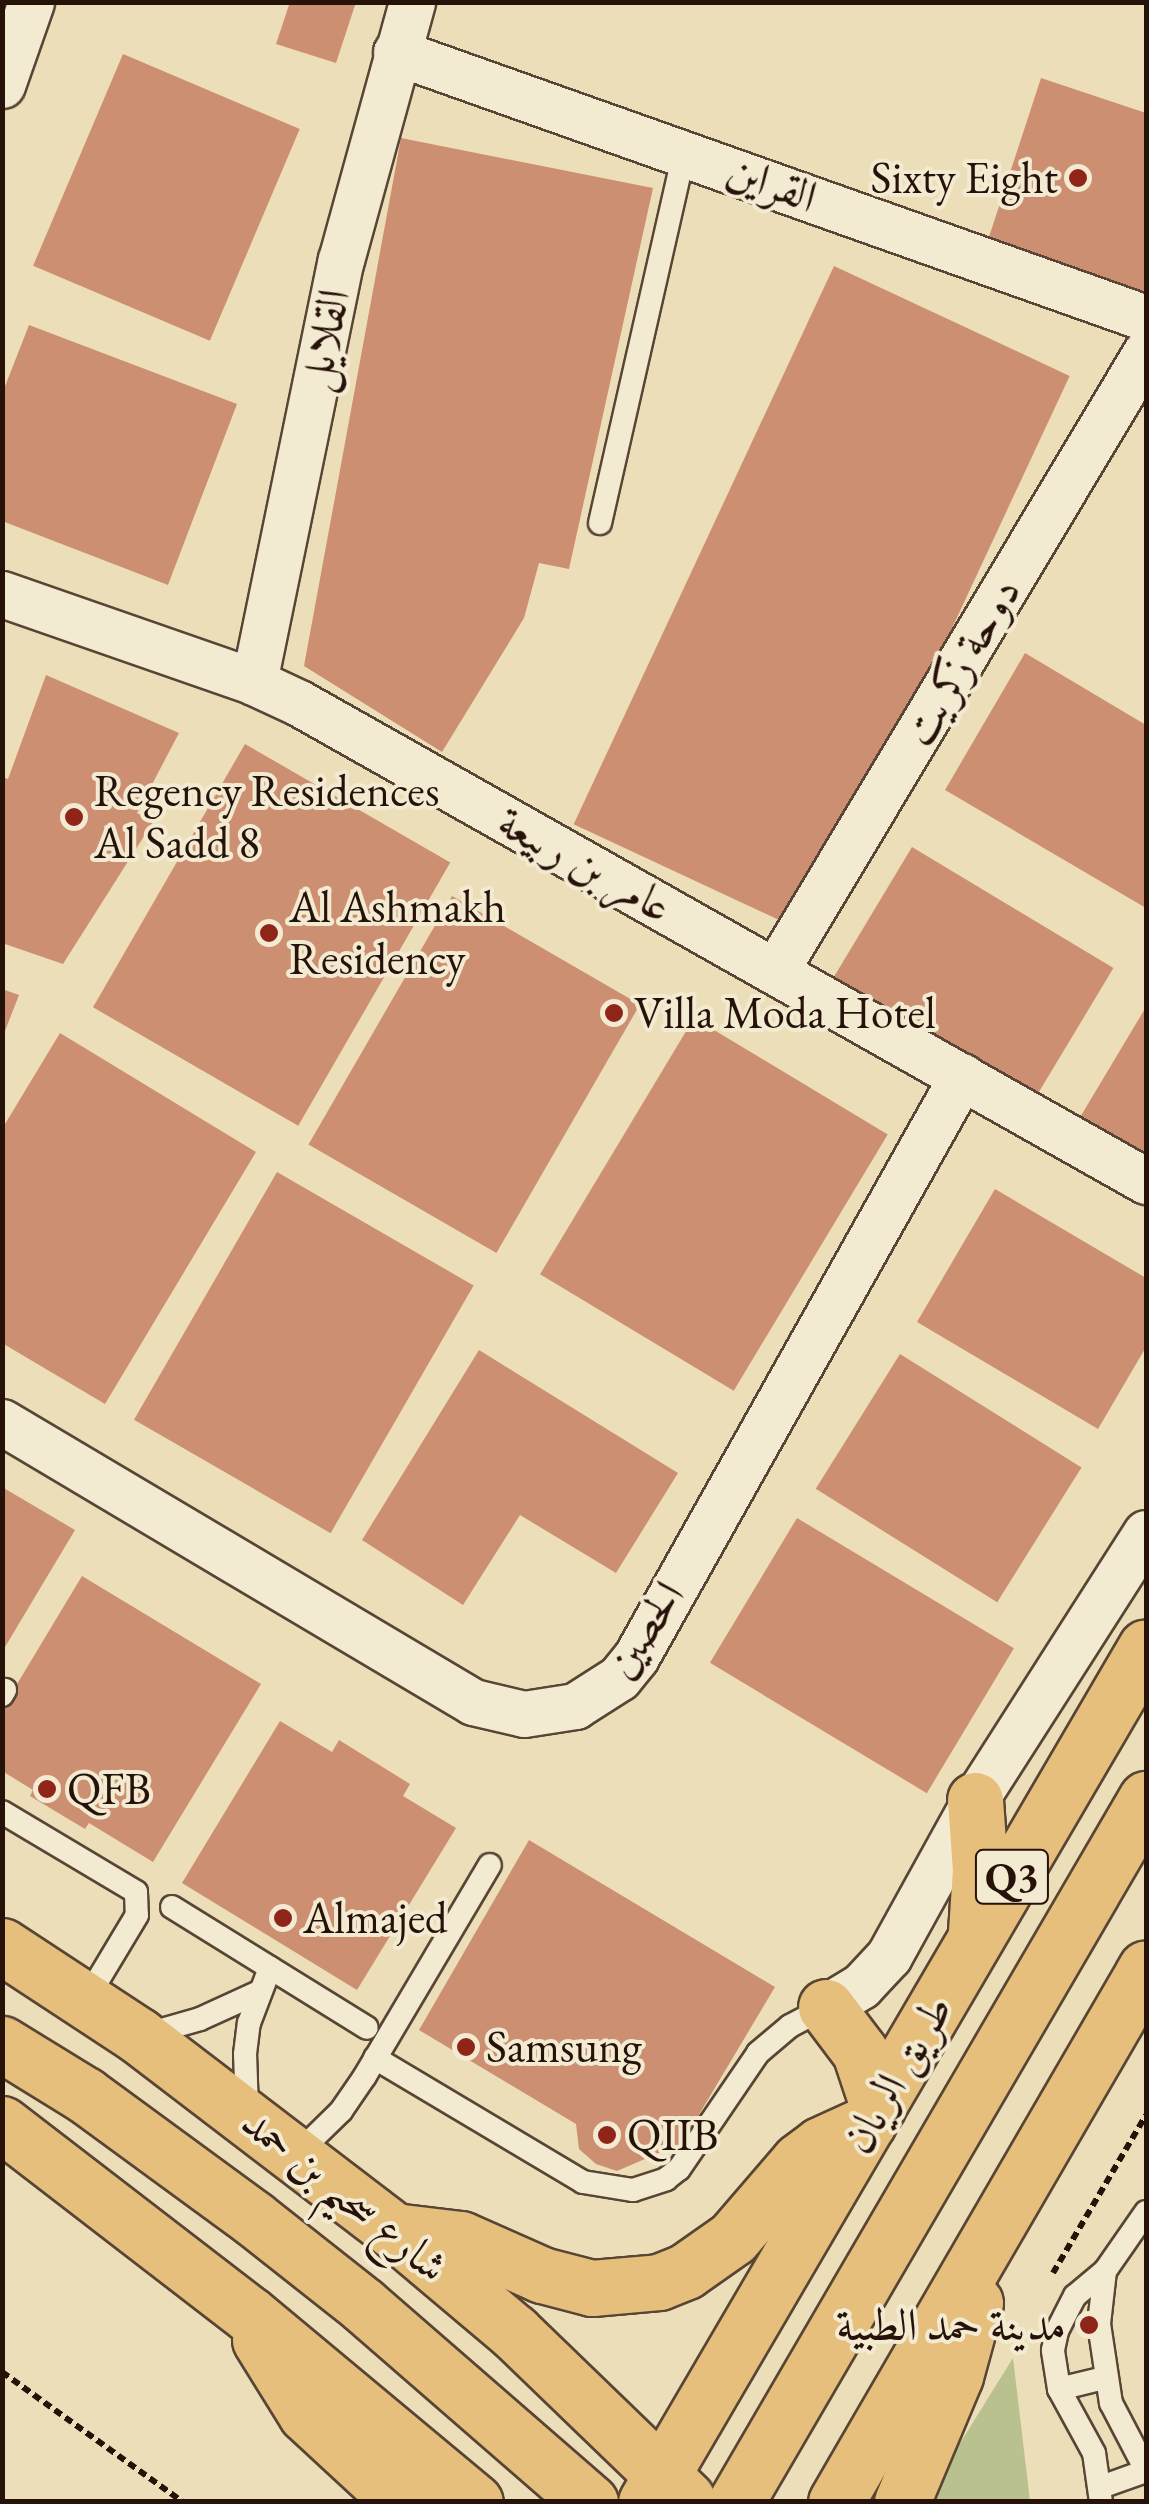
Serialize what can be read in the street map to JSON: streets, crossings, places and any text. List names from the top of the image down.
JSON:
{
  "streets": {
    "highway": ["Q3", "طريق الريان", "شارع سحيم بن حمد"],
    "street": [
      "القراين",
      "القلايل",
      "دوحة زكريت",
      "عامر بن ربيعة",
      "الحصين"
    ]
  },
  "crossings": [
    ["القراين", "القلايل"],
    ["القلايل", "عامر بن ربيعة"],
    ["دوحة زكريت", "عامر بن ربيعة"],
    ["عامر بن ربيعة", "الحصين"],
    ["طريق الريان", "شارع سحيم بن حمد"]
  ],
  "places": [
    "Sixty Eight",
    "Regency Residences Al Sadd 8",
    "Al Ashmakh Residency",
    "Villa Moda Hotel",
    "QFB",
    "Almajed",
    "Samsung",
    "QIIB",
    "مدينة حمد الطبية"
  ]
}
